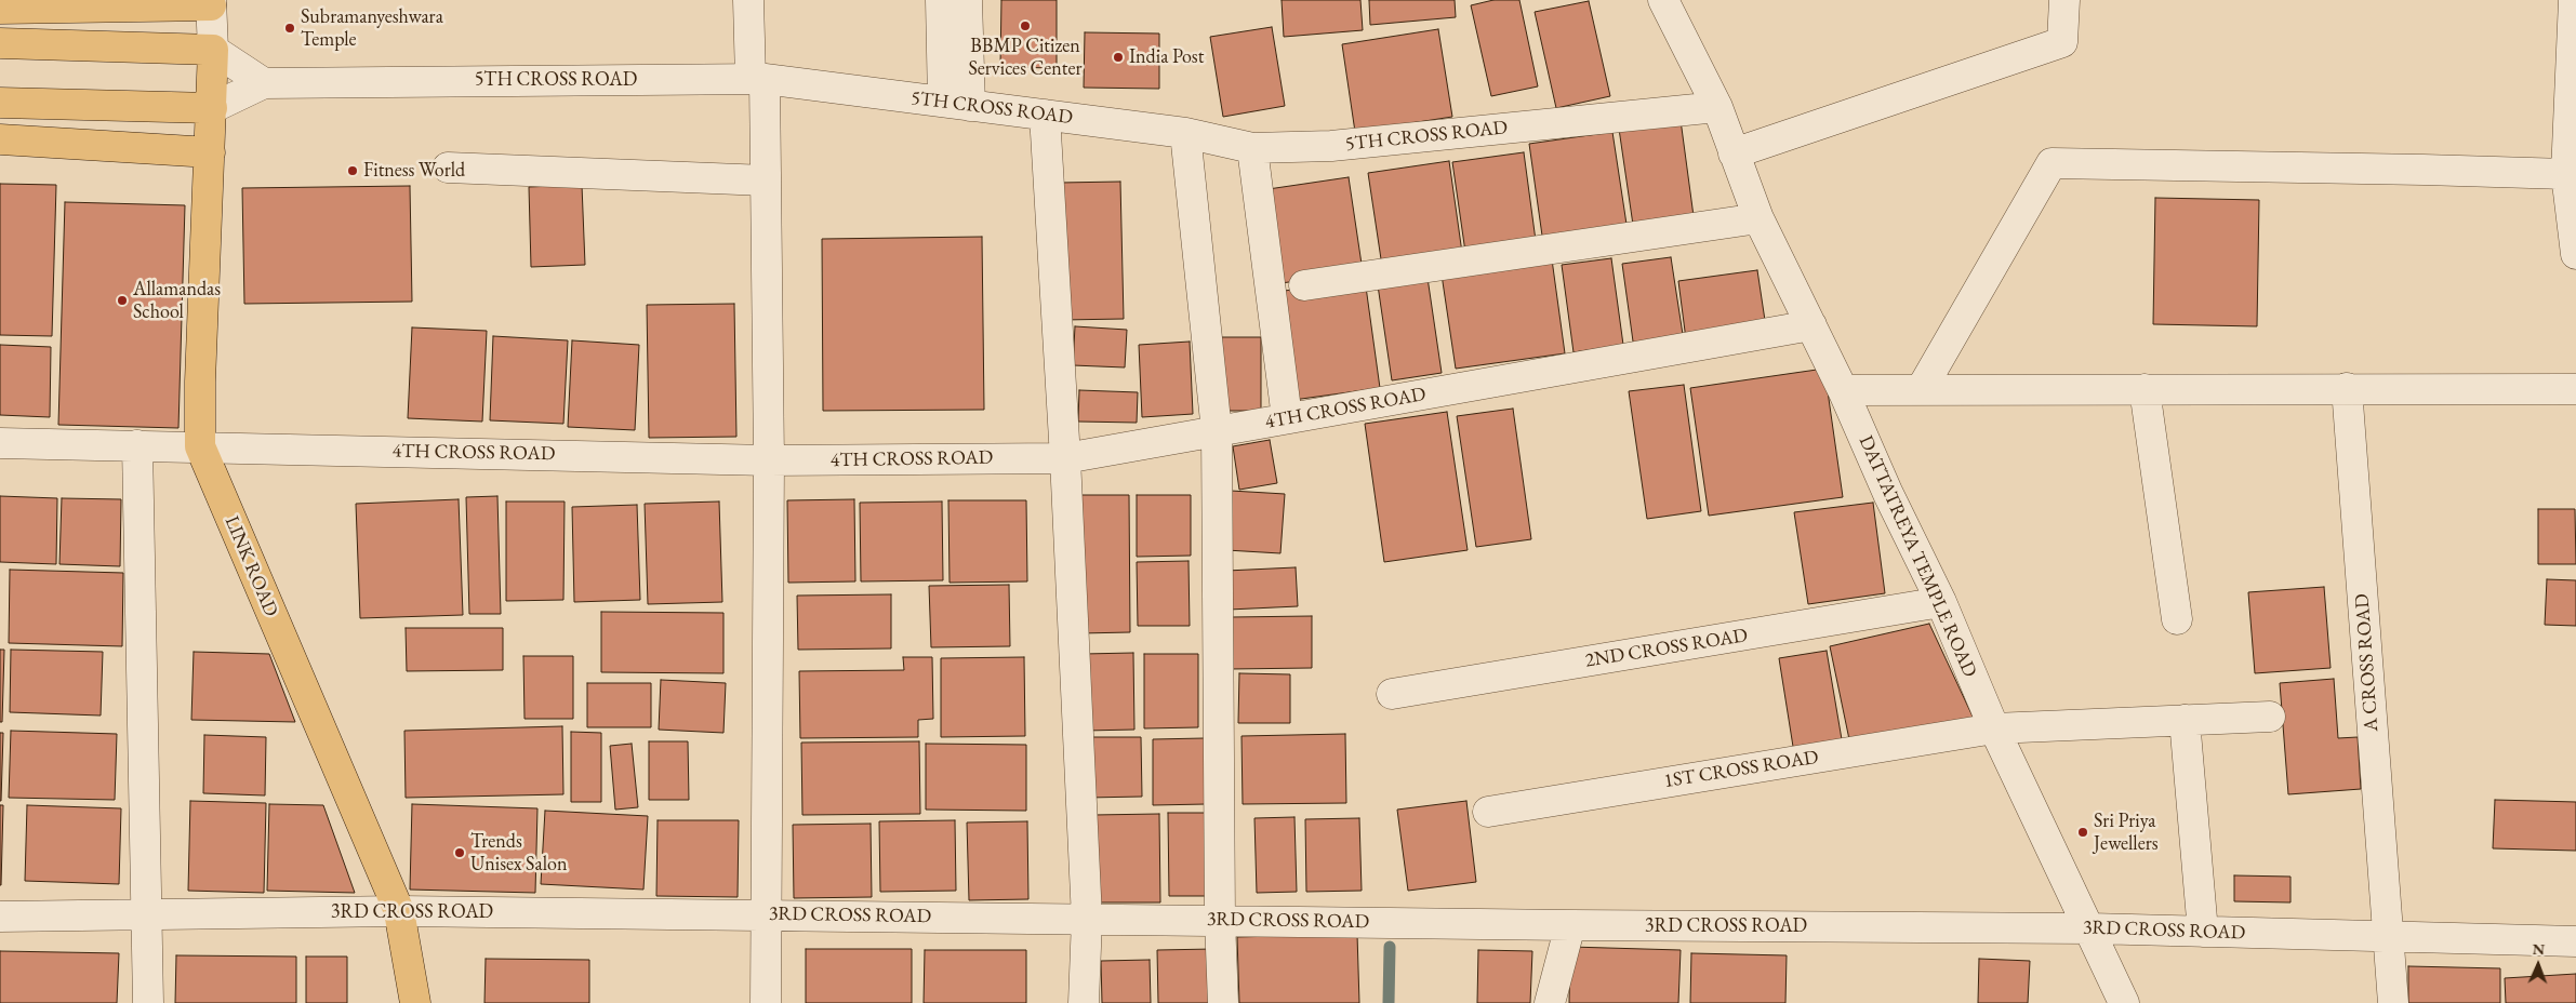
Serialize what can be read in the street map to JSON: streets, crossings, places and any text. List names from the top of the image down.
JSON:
{
  "streets": {
    "main road": ["LINK ROAD"],
    "street": [
      "5TH CROSS ROAD",
      "4TH CROSS ROAD",
      "DATTATREYA TEMPLE ROAD",
      "2ND CROSS ROAD",
      "A CROSS ROAD",
      "1ST CROSS ROAD",
      "3RD CROSS ROAD"
    ]
  },
  "crossings": [
    ["5TH CROSS ROAD", "DATTATREYA TEMPLE ROAD"],
    ["5TH CROSS ROAD", "LINK ROAD"],
    ["4TH CROSS ROAD", "DATTATREYA TEMPLE ROAD"],
    ["4TH CROSS ROAD", "LINK ROAD"],
    ["DATTATREYA TEMPLE ROAD", "2ND CROSS ROAD"],
    ["DATTATREYA TEMPLE ROAD", "1ST CROSS ROAD"],
    ["DATTATREYA TEMPLE ROAD", "3RD CROSS ROAD"],
    ["LINK ROAD", "3RD CROSS ROAD"],
    ["A CROSS ROAD", "3RD CROSS ROAD"]
  ],
  "places": [
    "BBMP Citizen Services Center",
    "Subramanyeshwara Temple",
    "India Post",
    "Fitness World",
    "Allamandas School",
    "Sri Priya Jewellers",
    "Trends Unisex Salon"
  ],
  "north": "top"
}
